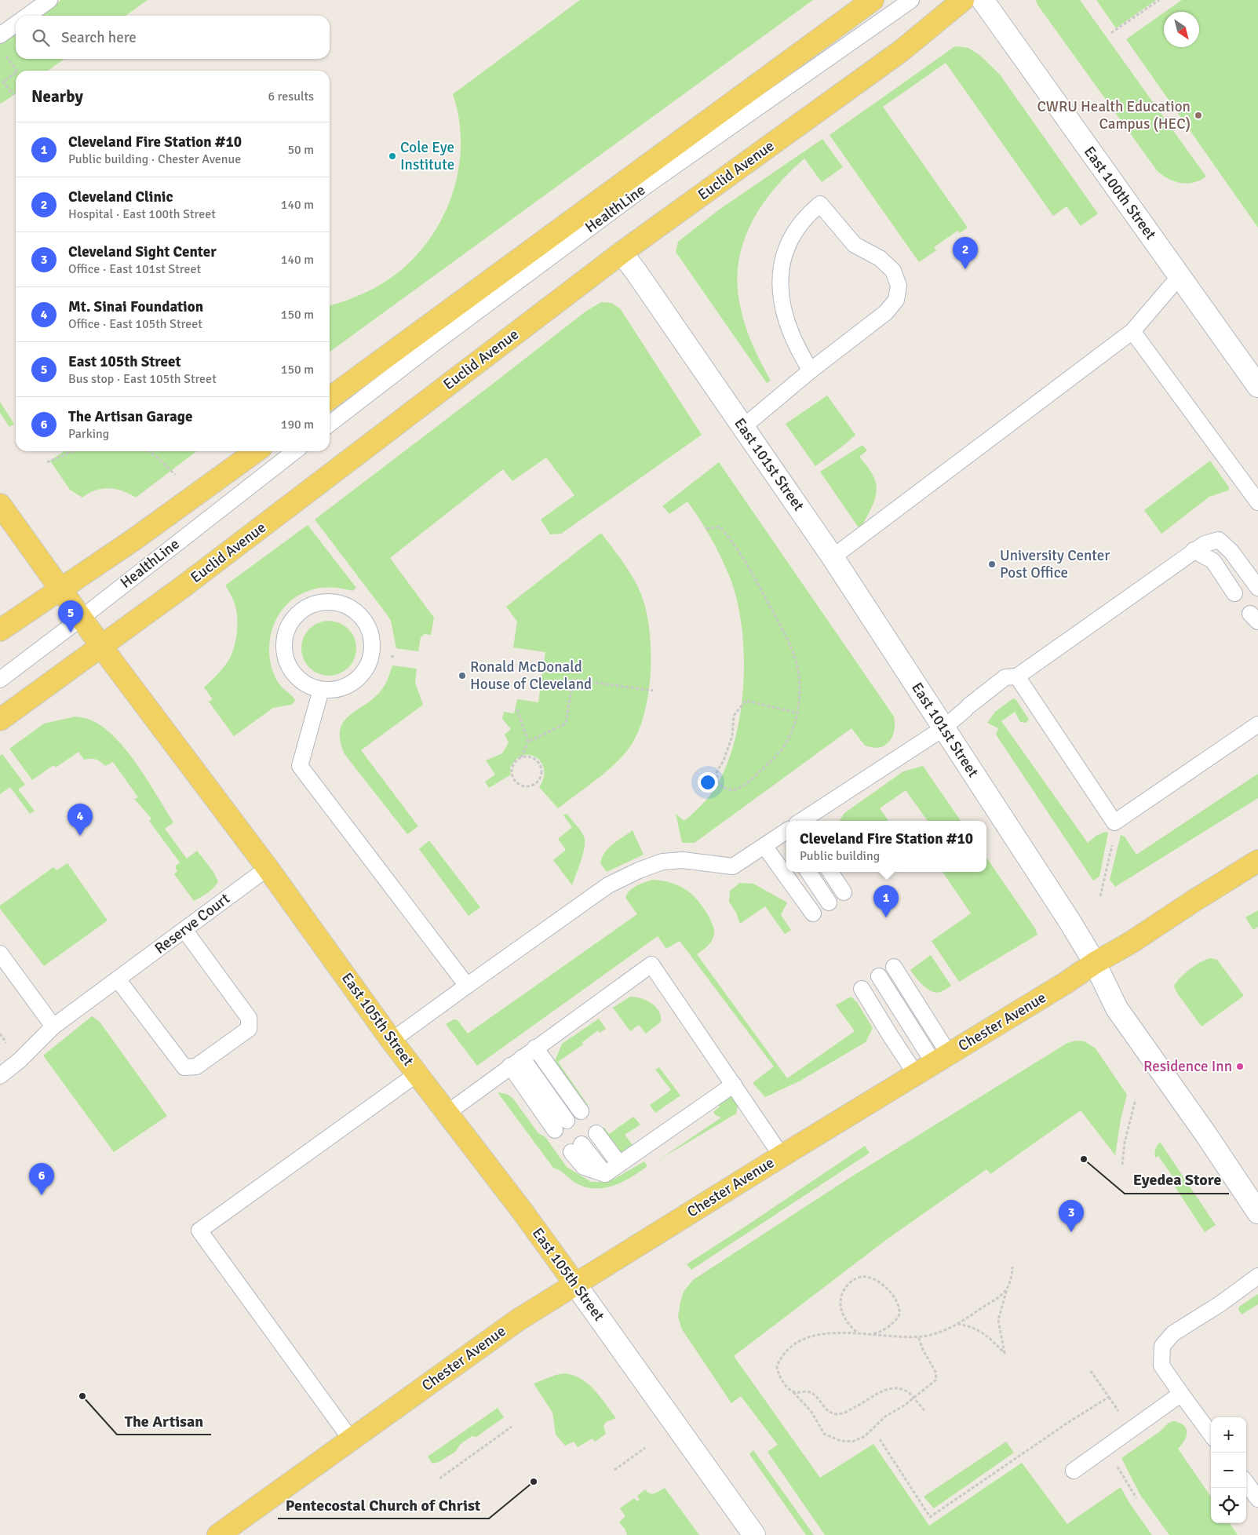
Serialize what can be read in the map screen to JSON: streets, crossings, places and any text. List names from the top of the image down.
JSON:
{
  "streets": {
    "main road": ["Euclid Avenue", "East 105th Street", "Chester Avenue"],
    "street": ["East 100th Street", "East 101st Street"],
    "lane": ["HealthLine", "Reserve Court"]
  },
  "crossings": [
    ["Euclid Avenue", "East 101st Street"],
    ["Euclid Avenue", "East 105th Street"],
    ["HealthLine", "East 105th Street"],
    ["East 101st Street", "Chester Avenue"],
    ["Reserve Court", "East 105th Street"],
    ["East 105th Street", "Chester Avenue"]
  ],
  "places": [
    "CWRU Health Education Campus (HEC)",
    "Cole Eye Institute",
    "University Center Post Office",
    "Ronald McDonald House of Cleveland",
    "Residence Inn",
    "Eyedea Store",
    "The Artisan",
    "Pentecostal Church of Christ"
  ],
  "north": "bottom right",
  "page": {
    "search": "Search here",
    "heading": ["Nearby", "6 results"],
    "list": [
      {
        "mark": "1",
        "name": "Cleveland Fire Station #10",
        "note": "Public building · Chester Avenue",
        "value": "50 m"
      },
      {
        "mark": "2",
        "name": "Cleveland Clinic",
        "note": "Hospital · East 100th Street",
        "value": "140 m"
      },
      {
        "mark": "3",
        "name": "Cleveland Sight Center",
        "note": "Office · East 101st Street",
        "value": "140 m"
      },
      {
        "mark": "4",
        "name": "Mt. Sinai Foundation",
        "note": "Office · East 105th Street",
        "value": "150 m"
      },
      {
        "mark": "5",
        "name": "East 105th Street",
        "note": "Bus stop · East 105th Street",
        "value": "150 m"
      },
      {
        "mark": "6",
        "name": "The Artisan Garage",
        "note": "Parking",
        "value": "190 m"
      }
    ],
    "pins": [
      "2",
      "5",
      "4",
      "1",
      "6",
      "3"
    ],
    "popup": ["Cleveland Fire Station #10", "Public building"],
    "map_buttons": ["+", "−"]
  }
}
